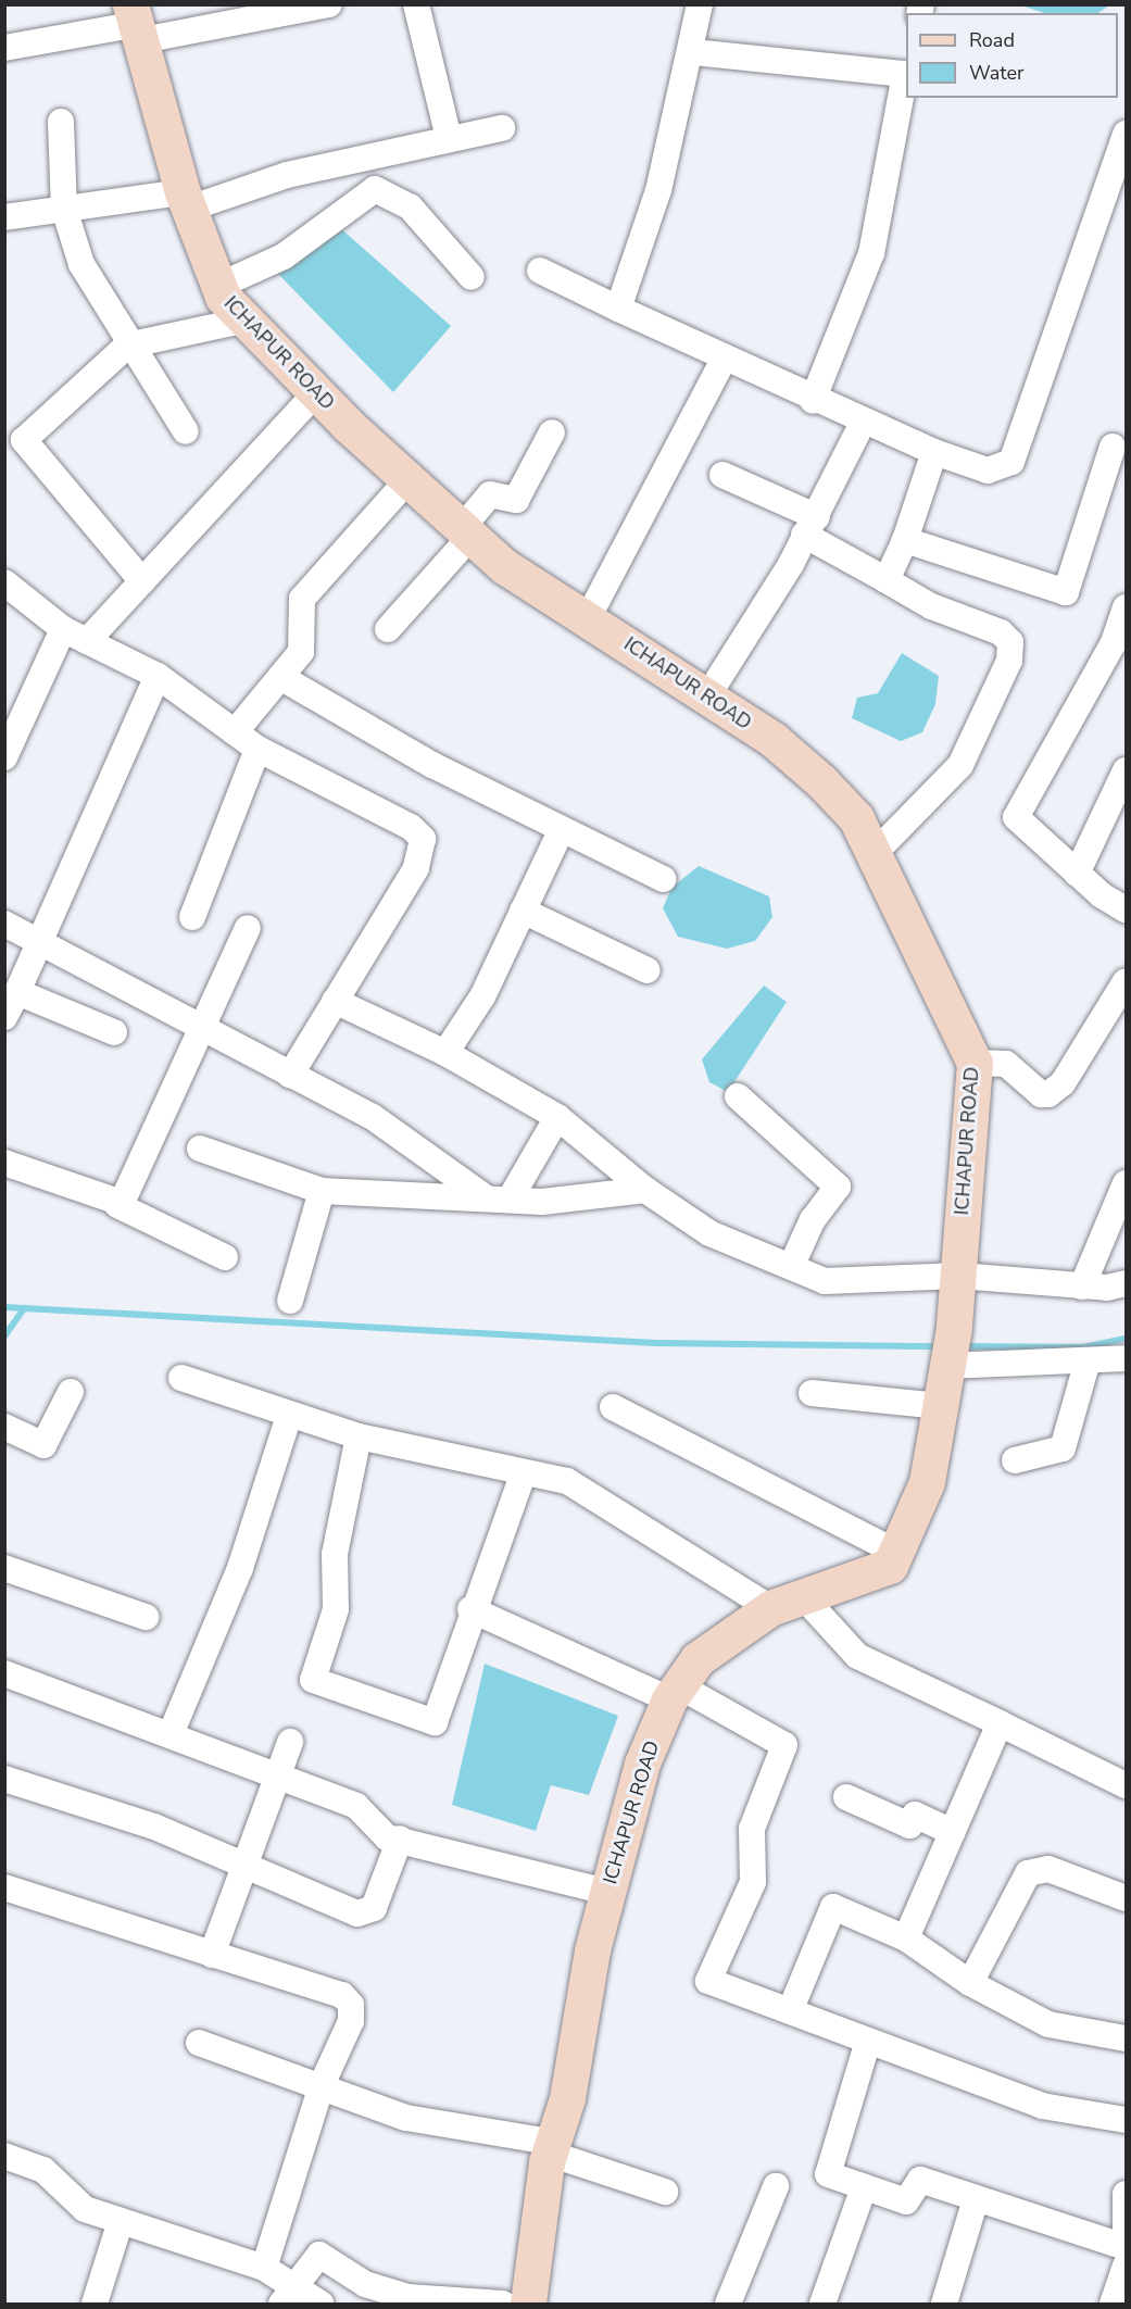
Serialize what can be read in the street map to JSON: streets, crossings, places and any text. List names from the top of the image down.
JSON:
{
  "streets": {
    "street": ["ICHAPUR ROAD"]
  },
  "legend": ["Road", "Water"]
}
